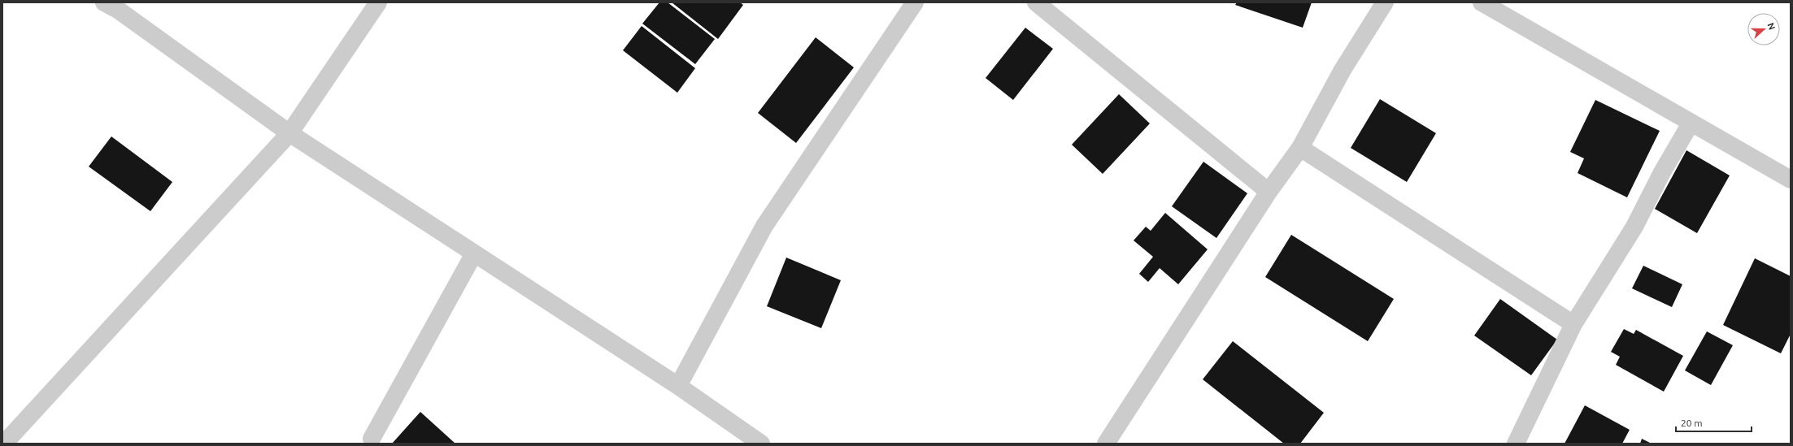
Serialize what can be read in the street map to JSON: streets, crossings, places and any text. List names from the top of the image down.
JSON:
{
  "scale_bar": "20 m",
  "north": "right"
}
